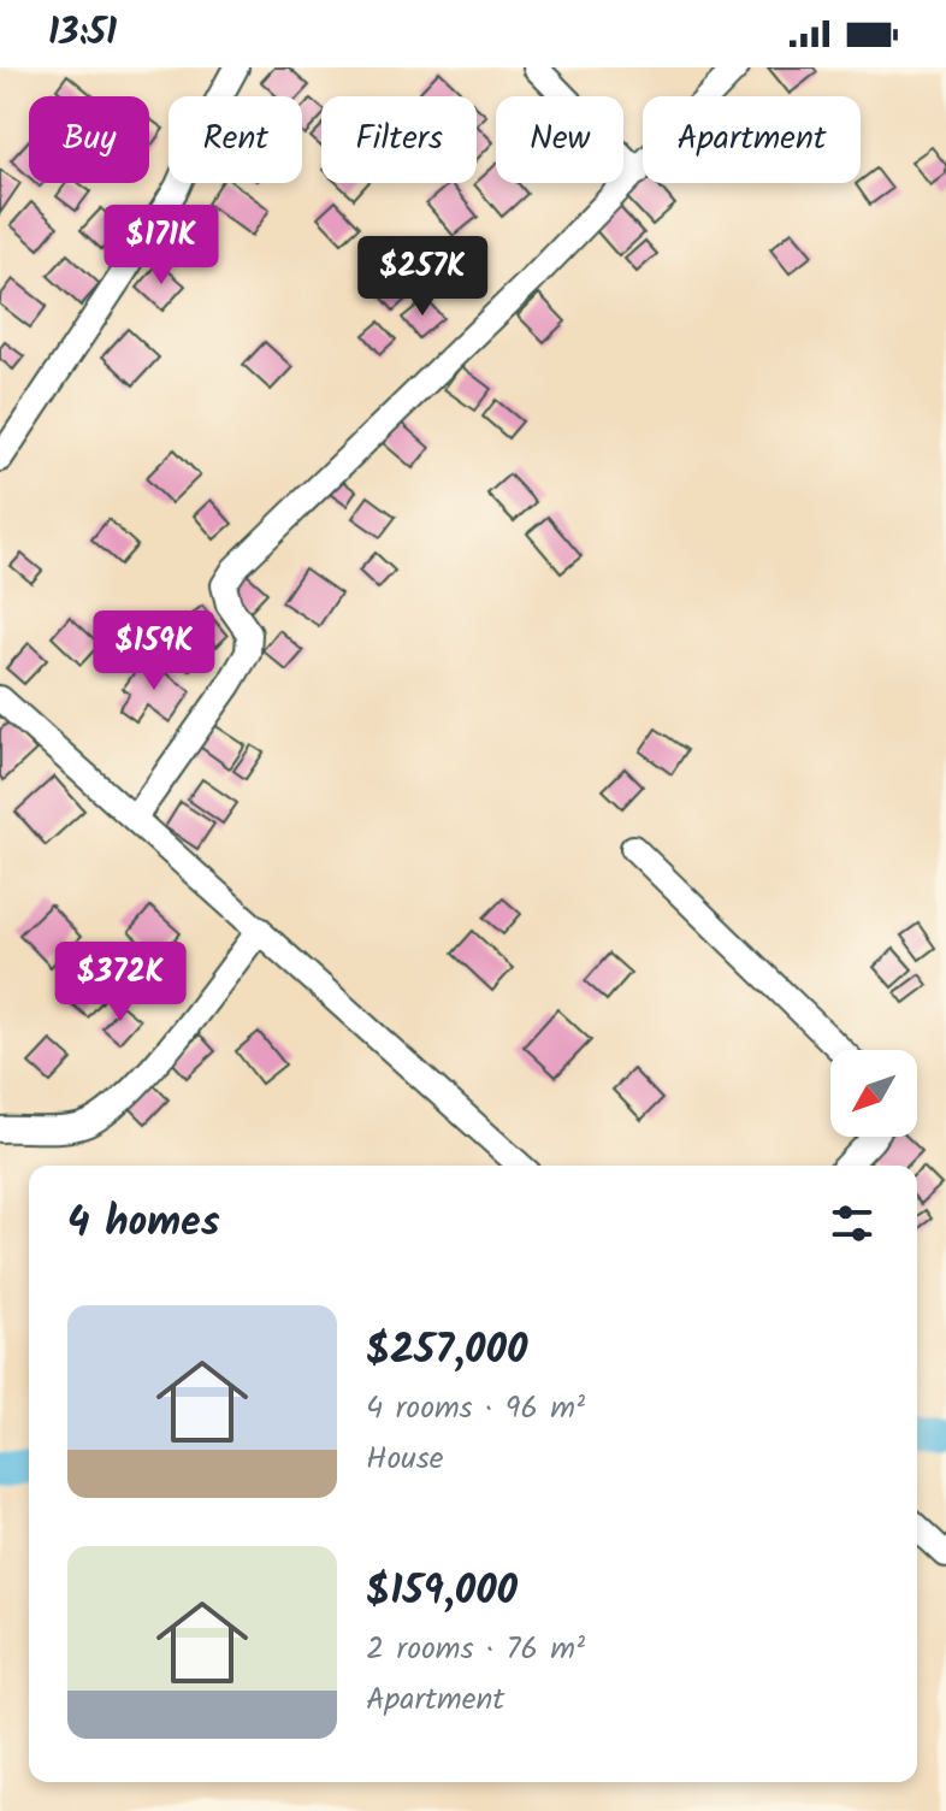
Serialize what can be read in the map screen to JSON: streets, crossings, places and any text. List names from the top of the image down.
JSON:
{
  "north": "bottom left",
  "page": {
    "status": "13:51",
    "chip": [
      "Buy",
      "Rent",
      "Filters",
      "New",
      "Apartment"
    ],
    "price": [
      "$171K",
      "$257K",
      "$159K",
      "$372K"
    ],
    "heading": "4 homes",
    "list": [
      {
        "name": "$257,000",
        "note": "4 rooms · 96 m² · House"
      },
      {
        "name": "$159,000",
        "note": "2 rooms · 76 m² · Apartment"
      }
    ]
  }
}
